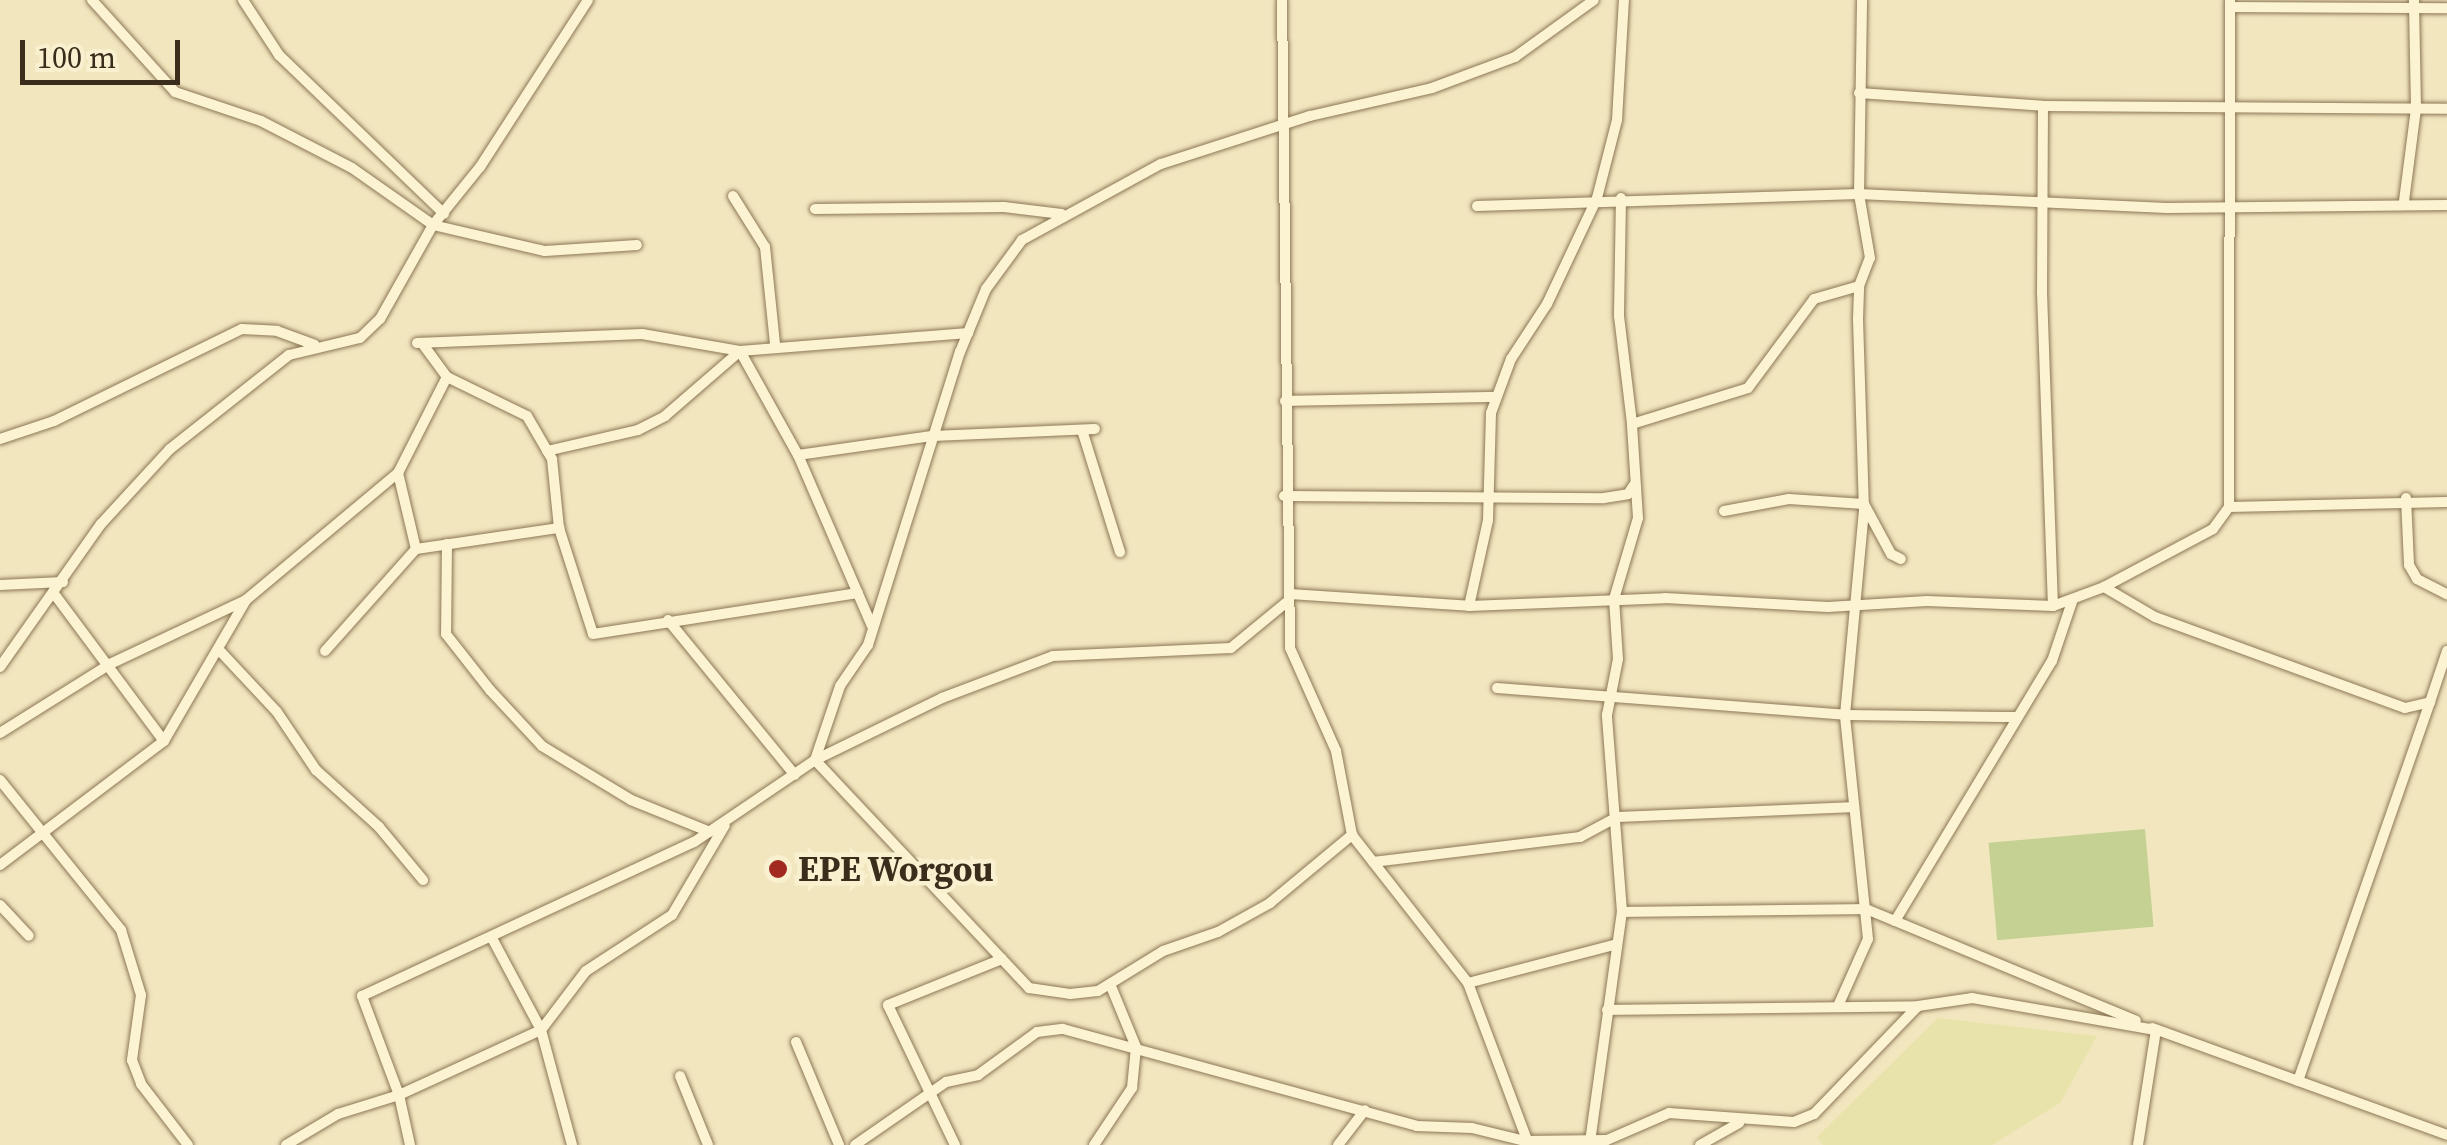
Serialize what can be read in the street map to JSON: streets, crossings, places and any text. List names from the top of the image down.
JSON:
{
  "places": ["EPE Worgou"],
  "scale_bar": "100 m"
}
